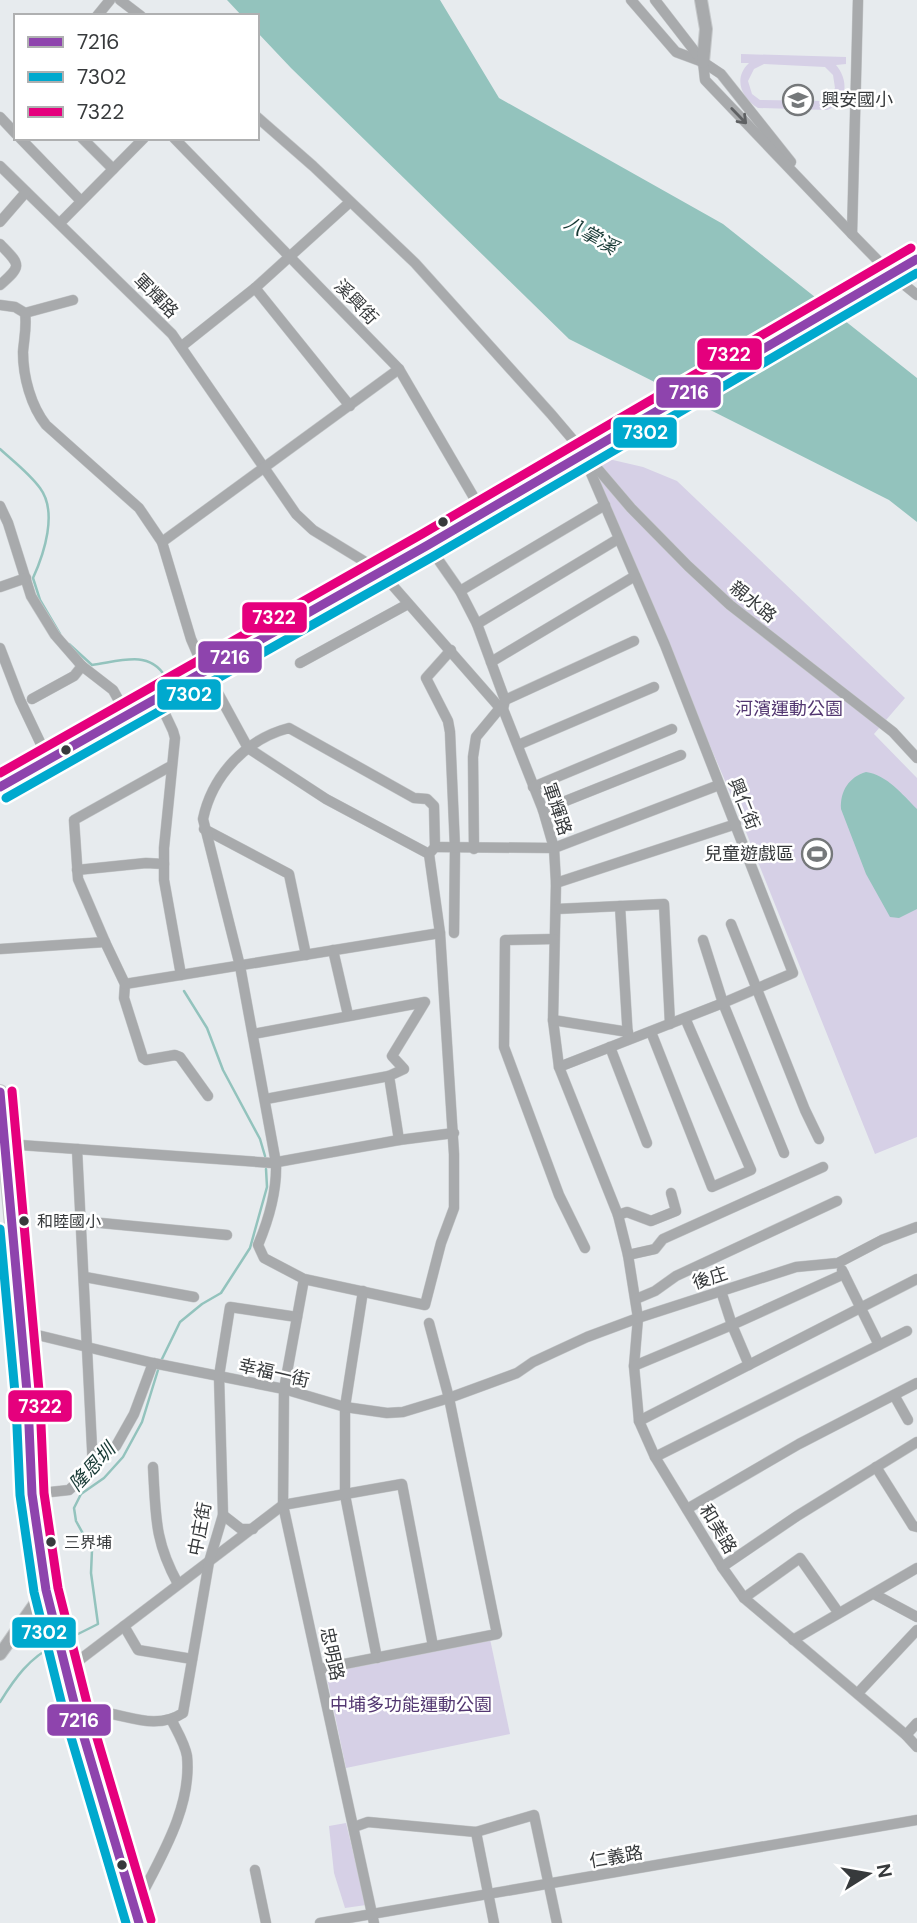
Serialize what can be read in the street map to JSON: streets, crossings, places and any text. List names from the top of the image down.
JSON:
{
  "streets": {
    "street": [
      "軍輝路",
      "溪興街",
      "親水路",
      "興仁街",
      "後庄",
      "幸福一街",
      "中庄街",
      "和美路",
      "忠明路",
      "仁義路"
    ]
  },
  "crossings": [
    ["軍輝路", "興仁街"],
    ["軍輝路", "和美路"],
    ["親水路", "興仁街"],
    ["後庄", "幸福一街"],
    ["後庄", "和美路"],
    ["幸福一街", "中庄街"],
    ["幸福一街", "忠明路"],
    ["中庄街", "忠明路"],
    ["忠明路", "仁義路"]
  ],
  "water": ["八掌溪", "隆恩圳"],
  "parks": ["河濱運動公園", "中埔多功能運動公園"],
  "places": {
    "school or university": ["興安國小"],
    "sports": ["兒童遊戲區"],
    "other": ["和睦國小", "三界埔"]
  },
  "lines": ["transit line 7322", "transit line 7216", "transit line 7302"],
  "legend": ["7216", "7302", "7322"],
  "north": "right"
}
